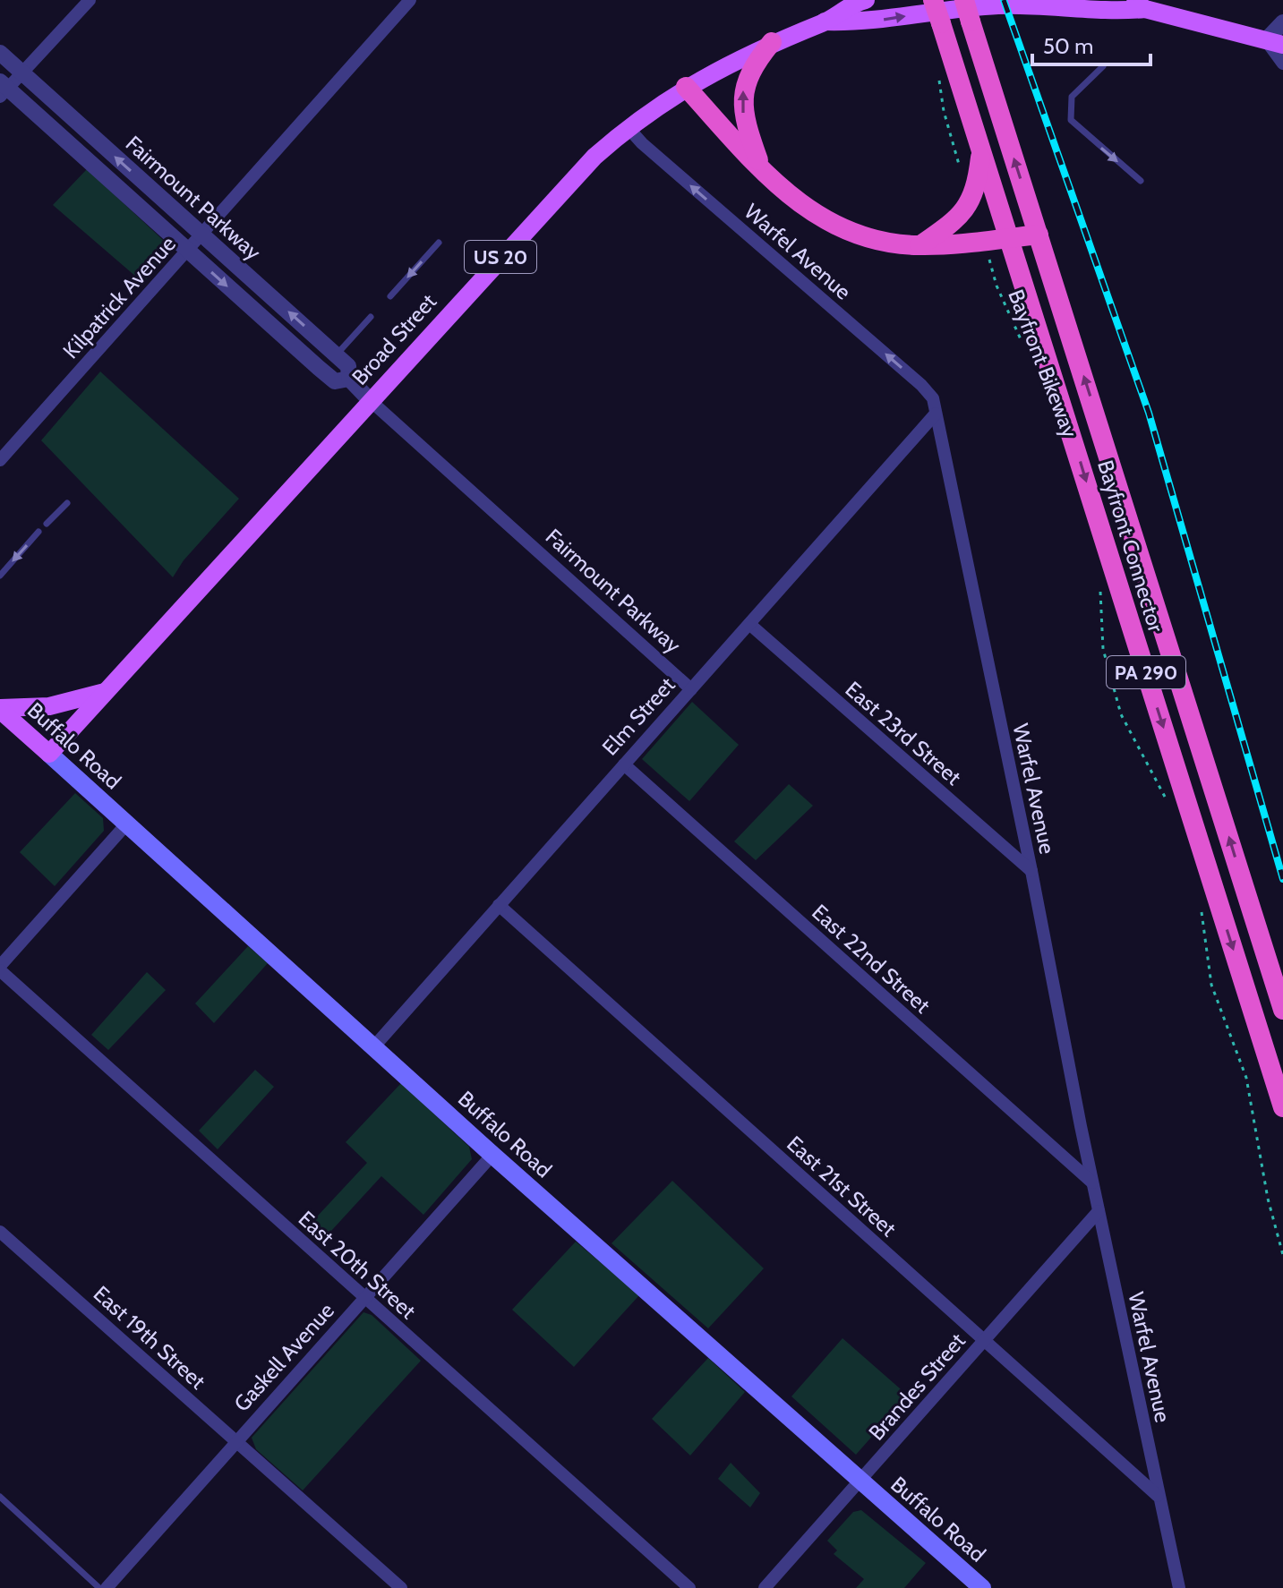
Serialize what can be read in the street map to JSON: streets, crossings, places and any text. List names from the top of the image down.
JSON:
{
  "streets": {
    "highway": ["Bayfront Connector", "PA 290"],
    "main road": ["US 20", "Broad Street", "Buffalo Road"],
    "street": [
      "Fairmount Parkway",
      "Warfel Avenue",
      "Kilpatrick Avenue",
      "Elm Street",
      "East 23rd Street",
      "East 22nd Street",
      "East 21st Street",
      "East 20th Street",
      "East 19th Street",
      "Gaskell Avenue",
      "Brandes Street"
    ],
    "path": ["Bayfront Bikeway"]
  },
  "crossings": [
    ["Fairmount Parkway", "Kilpatrick Avenue"],
    ["Fairmount Parkway", "Broad Street"],
    ["Fairmount Parkway", "Elm Street"],
    ["Warfel Avenue", "Broad Street"],
    ["Warfel Avenue", "Elm Street"],
    ["Warfel Avenue", "East 23rd Street"],
    ["Warfel Avenue", "East 22nd Street"],
    ["Warfel Avenue", "East 21st Street"],
    ["Warfel Avenue", "Brandes Street"],
    ["Broad Street", "Buffalo Road"],
    ["Elm Street", "East 23rd Street"],
    ["Elm Street", "Buffalo Road"],
    ["Elm Street", "East 22nd Street"],
    ["Elm Street", "East 21st Street"],
    ["Buffalo Road", "Gaskell Avenue"],
    ["Buffalo Road", "Brandes Street"],
    ["East 21st Street", "Brandes Street"],
    ["East 20th Street", "Gaskell Avenue"],
    ["East 19th Street", "Gaskell Avenue"]
  ],
  "scale_bar": "50 m"
}
